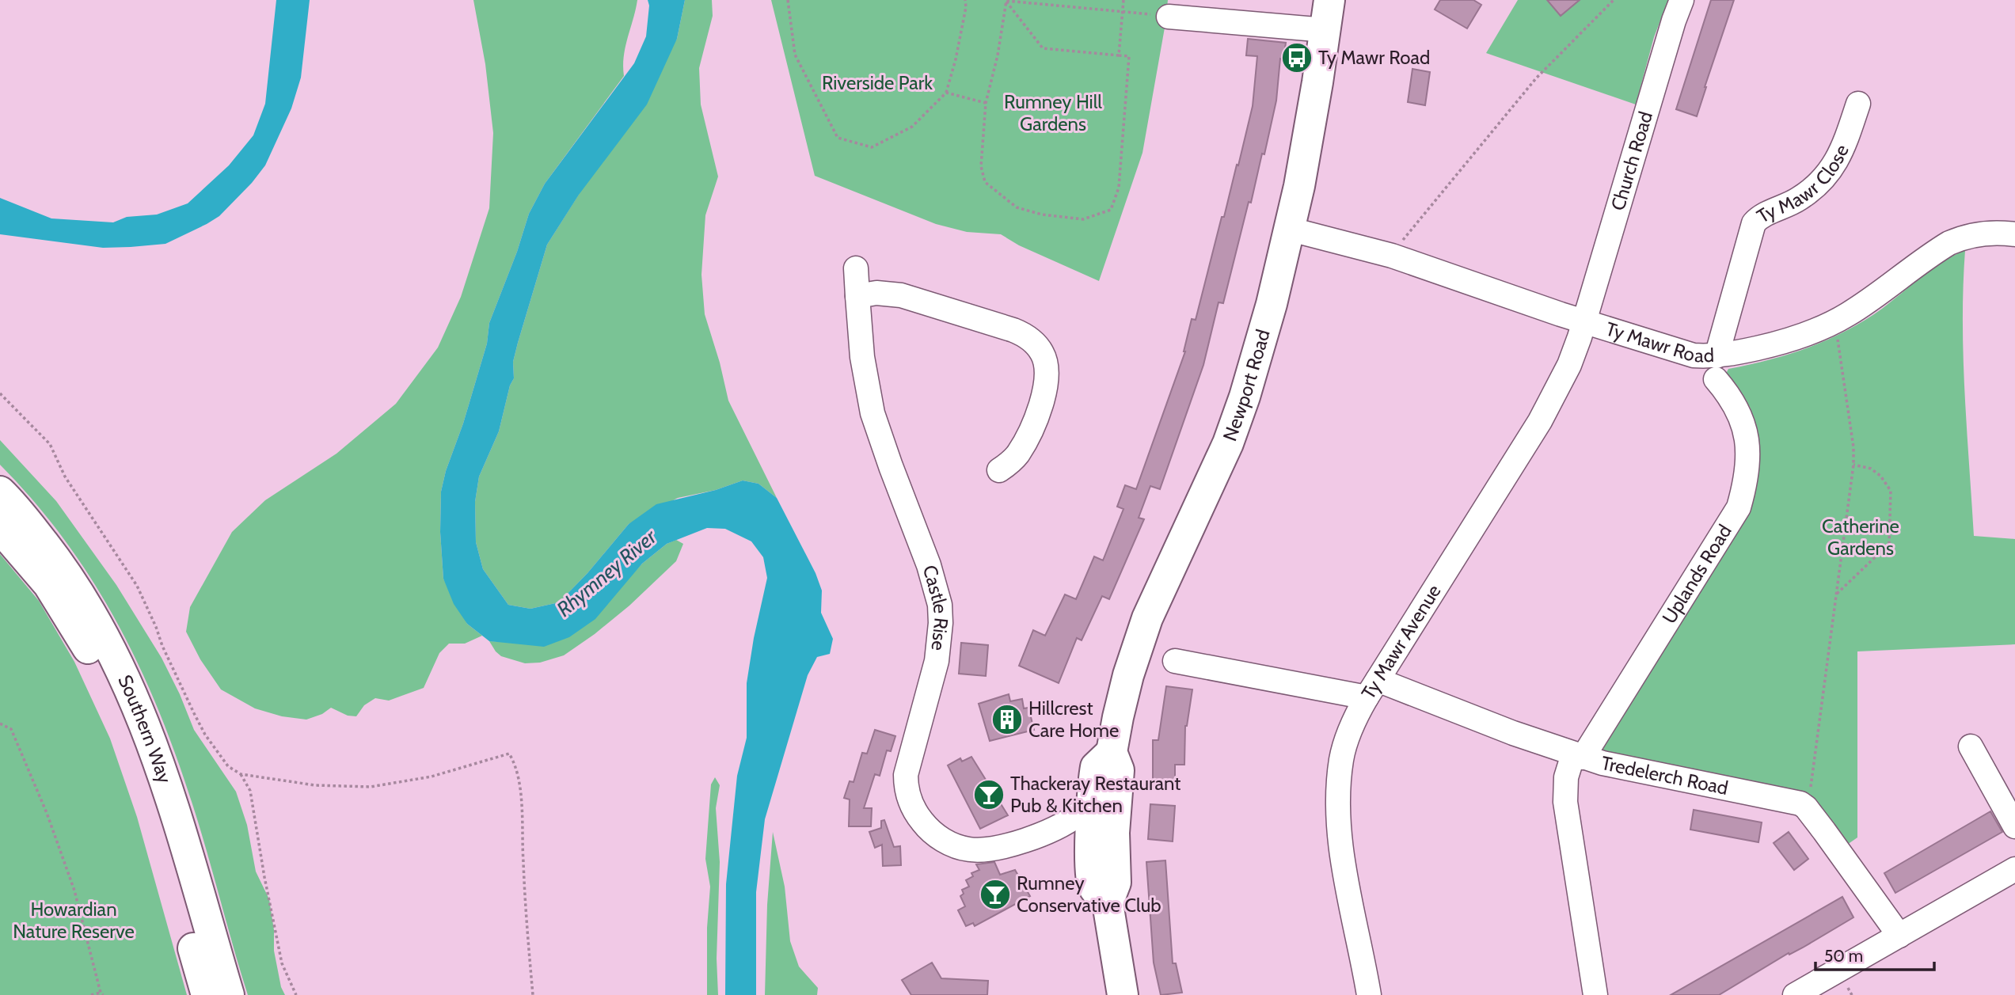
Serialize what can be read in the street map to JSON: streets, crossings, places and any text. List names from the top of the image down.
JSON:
{
  "streets": {
    "main road": ["Newport Road", "Southern Way"],
    "street": [
      "Church Road",
      "Ty Mawr Close",
      "Ty Mawr Road",
      "Uplands Road",
      "Castle Rise",
      "Ty Mawr Avenue",
      "Tredelerch Road"
    ]
  },
  "crossings": [
    ["Church Road", "Ty Mawr Road"],
    ["Church Road", "Ty Mawr Avenue"],
    ["Ty Mawr Close", "Ty Mawr Road"],
    ["Ty Mawr Road", "Newport Road"],
    ["Ty Mawr Road", "Ty Mawr Avenue"],
    ["Newport Road", "Castle Rise"],
    ["Uplands Road", "Tredelerch Road"],
    ["Ty Mawr Avenue", "Tredelerch Road"]
  ],
  "water": ["Rhymney River"],
  "parks": [
    "Riverside Park",
    "Rumney Hill Gardens",
    "Catherine Gardens",
    "Howardian Nature Reserve"
  ],
  "places": {
    "bus stop": ["Ty Mawr Road"],
    "building": ["Hillcrest Care Home"],
    "bar": ["Thackeray Restaurant Pub & Kitchen", "Rumney Conservative Club"]
  },
  "scale_bar": "50 m"
}
